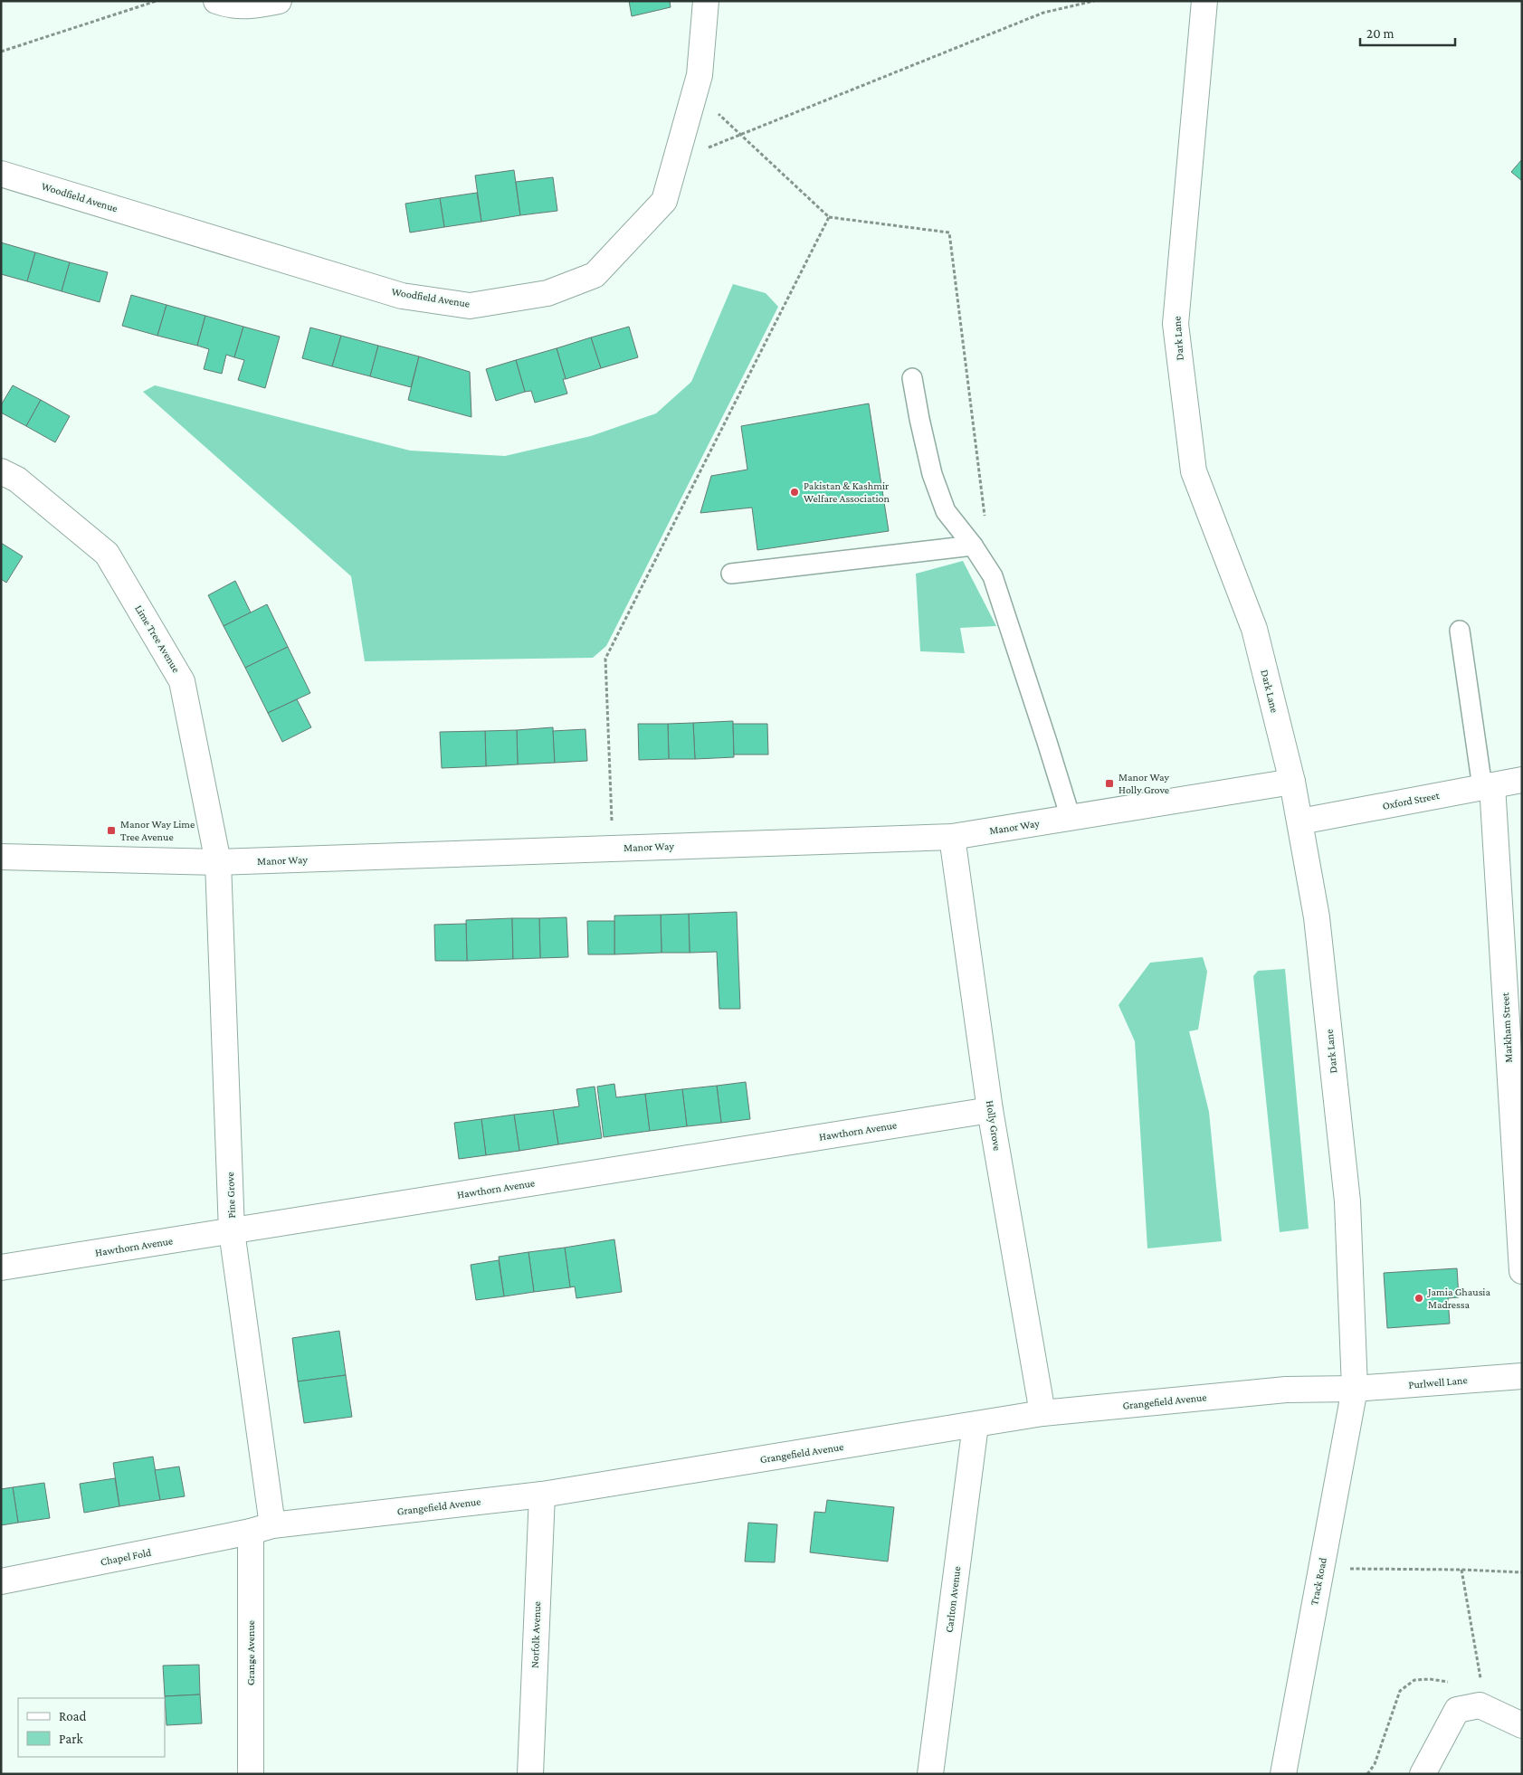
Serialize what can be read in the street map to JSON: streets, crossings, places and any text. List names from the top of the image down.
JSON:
{
  "streets": {
    "street": [
      "Woodfield Avenue",
      "Dark Lane",
      "Lime Tree Avenue",
      "Oxford Street",
      "Manor Way",
      "Markham Street",
      "Holly Grove",
      "Hawthorn Avenue",
      "Pine Grove",
      "Purlwell Lane",
      "Grangefield Avenue",
      "Chapel Fold",
      "Track Road",
      "Carlton Avenue",
      "Norfolk Avenue",
      "Grange Avenue"
    ]
  },
  "crossings": [
    ["Dark Lane", "Oxford Street"],
    ["Dark Lane", "Manor Way"],
    ["Dark Lane", "Purlwell Lane"],
    ["Dark Lane", "Grangefield Avenue"],
    ["Dark Lane", "Track Road"],
    ["Lime Tree Avenue", "Manor Way"],
    ["Lime Tree Avenue", "Pine Grove"],
    ["Oxford Street", "Markham Street"],
    ["Manor Way", "Holly Grove"],
    ["Manor Way", "Pine Grove"],
    ["Holly Grove", "Hawthorn Avenue"],
    ["Holly Grove", "Grangefield Avenue"],
    ["Hawthorn Avenue", "Pine Grove"],
    ["Pine Grove", "Grangefield Avenue"],
    ["Pine Grove", "Chapel Fold"],
    ["Pine Grove", "Grange Avenue"],
    ["Purlwell Lane", "Grangefield Avenue"],
    ["Purlwell Lane", "Track Road"],
    ["Grangefield Avenue", "Chapel Fold"],
    ["Grangefield Avenue", "Track Road"],
    ["Grangefield Avenue", "Carlton Avenue"],
    ["Grangefield Avenue", "Norfolk Avenue"],
    ["Grangefield Avenue", "Grange Avenue"],
    ["Chapel Fold", "Grange Avenue"]
  ],
  "places": {
    "other": ["Pakistan & Kashmir Welfare Association", "Jamia Ghausia Madressa"],
    "transit": ["Manor Way Holly Grove", "Manor Way Lime Tree Avenue"]
  },
  "legend": ["Road", "Park"],
  "scale_bar": "20 m"
}
